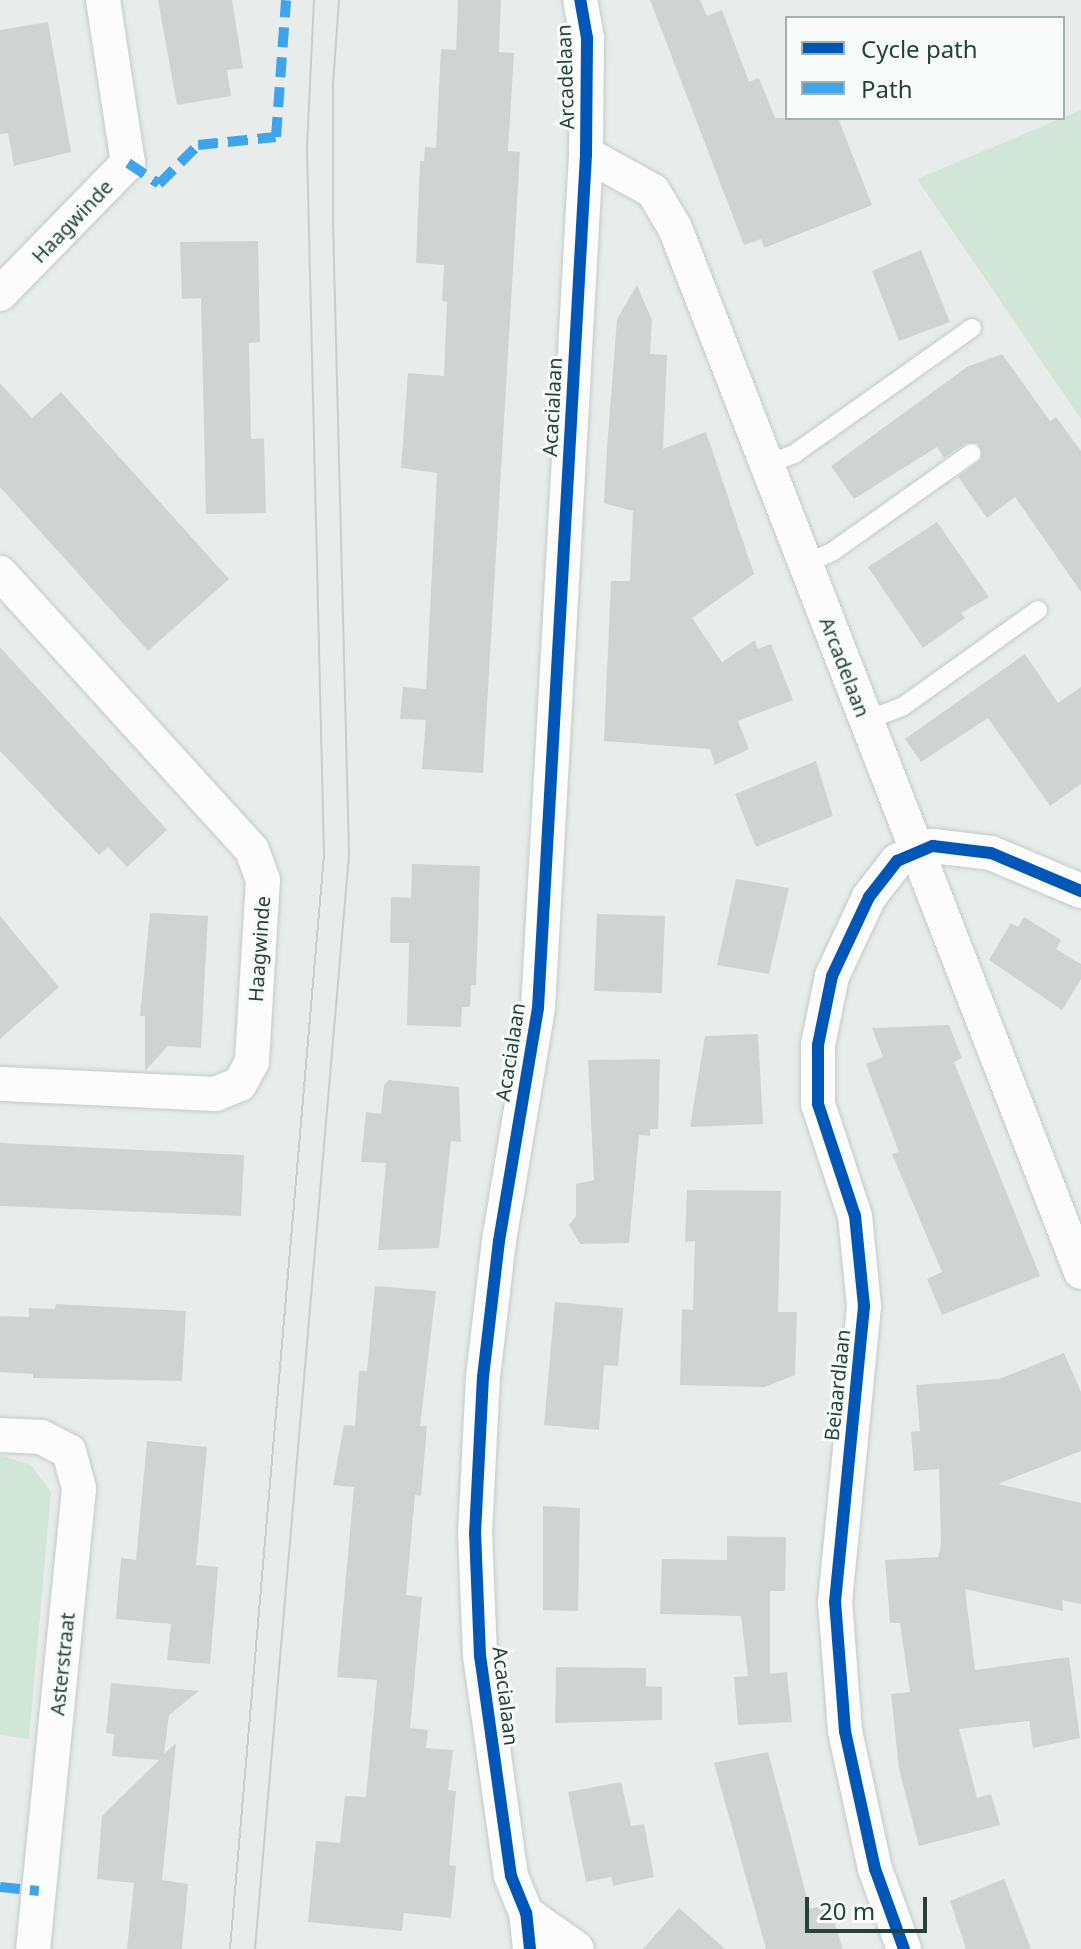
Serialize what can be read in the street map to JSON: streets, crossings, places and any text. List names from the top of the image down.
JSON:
{
  "streets": {
    "street": [
      "Arcadelaan",
      "Haagwinde",
      "Acacialaan",
      "Beiaardlaan",
      "Asterstraat"
    ]
  },
  "crossings": [
    ["Arcadelaan", "Acacialaan"],
    ["Arcadelaan", "Beiaardlaan"]
  ],
  "legend": ["Cycle path", "Path"],
  "scale_bar": "20 m"
}
